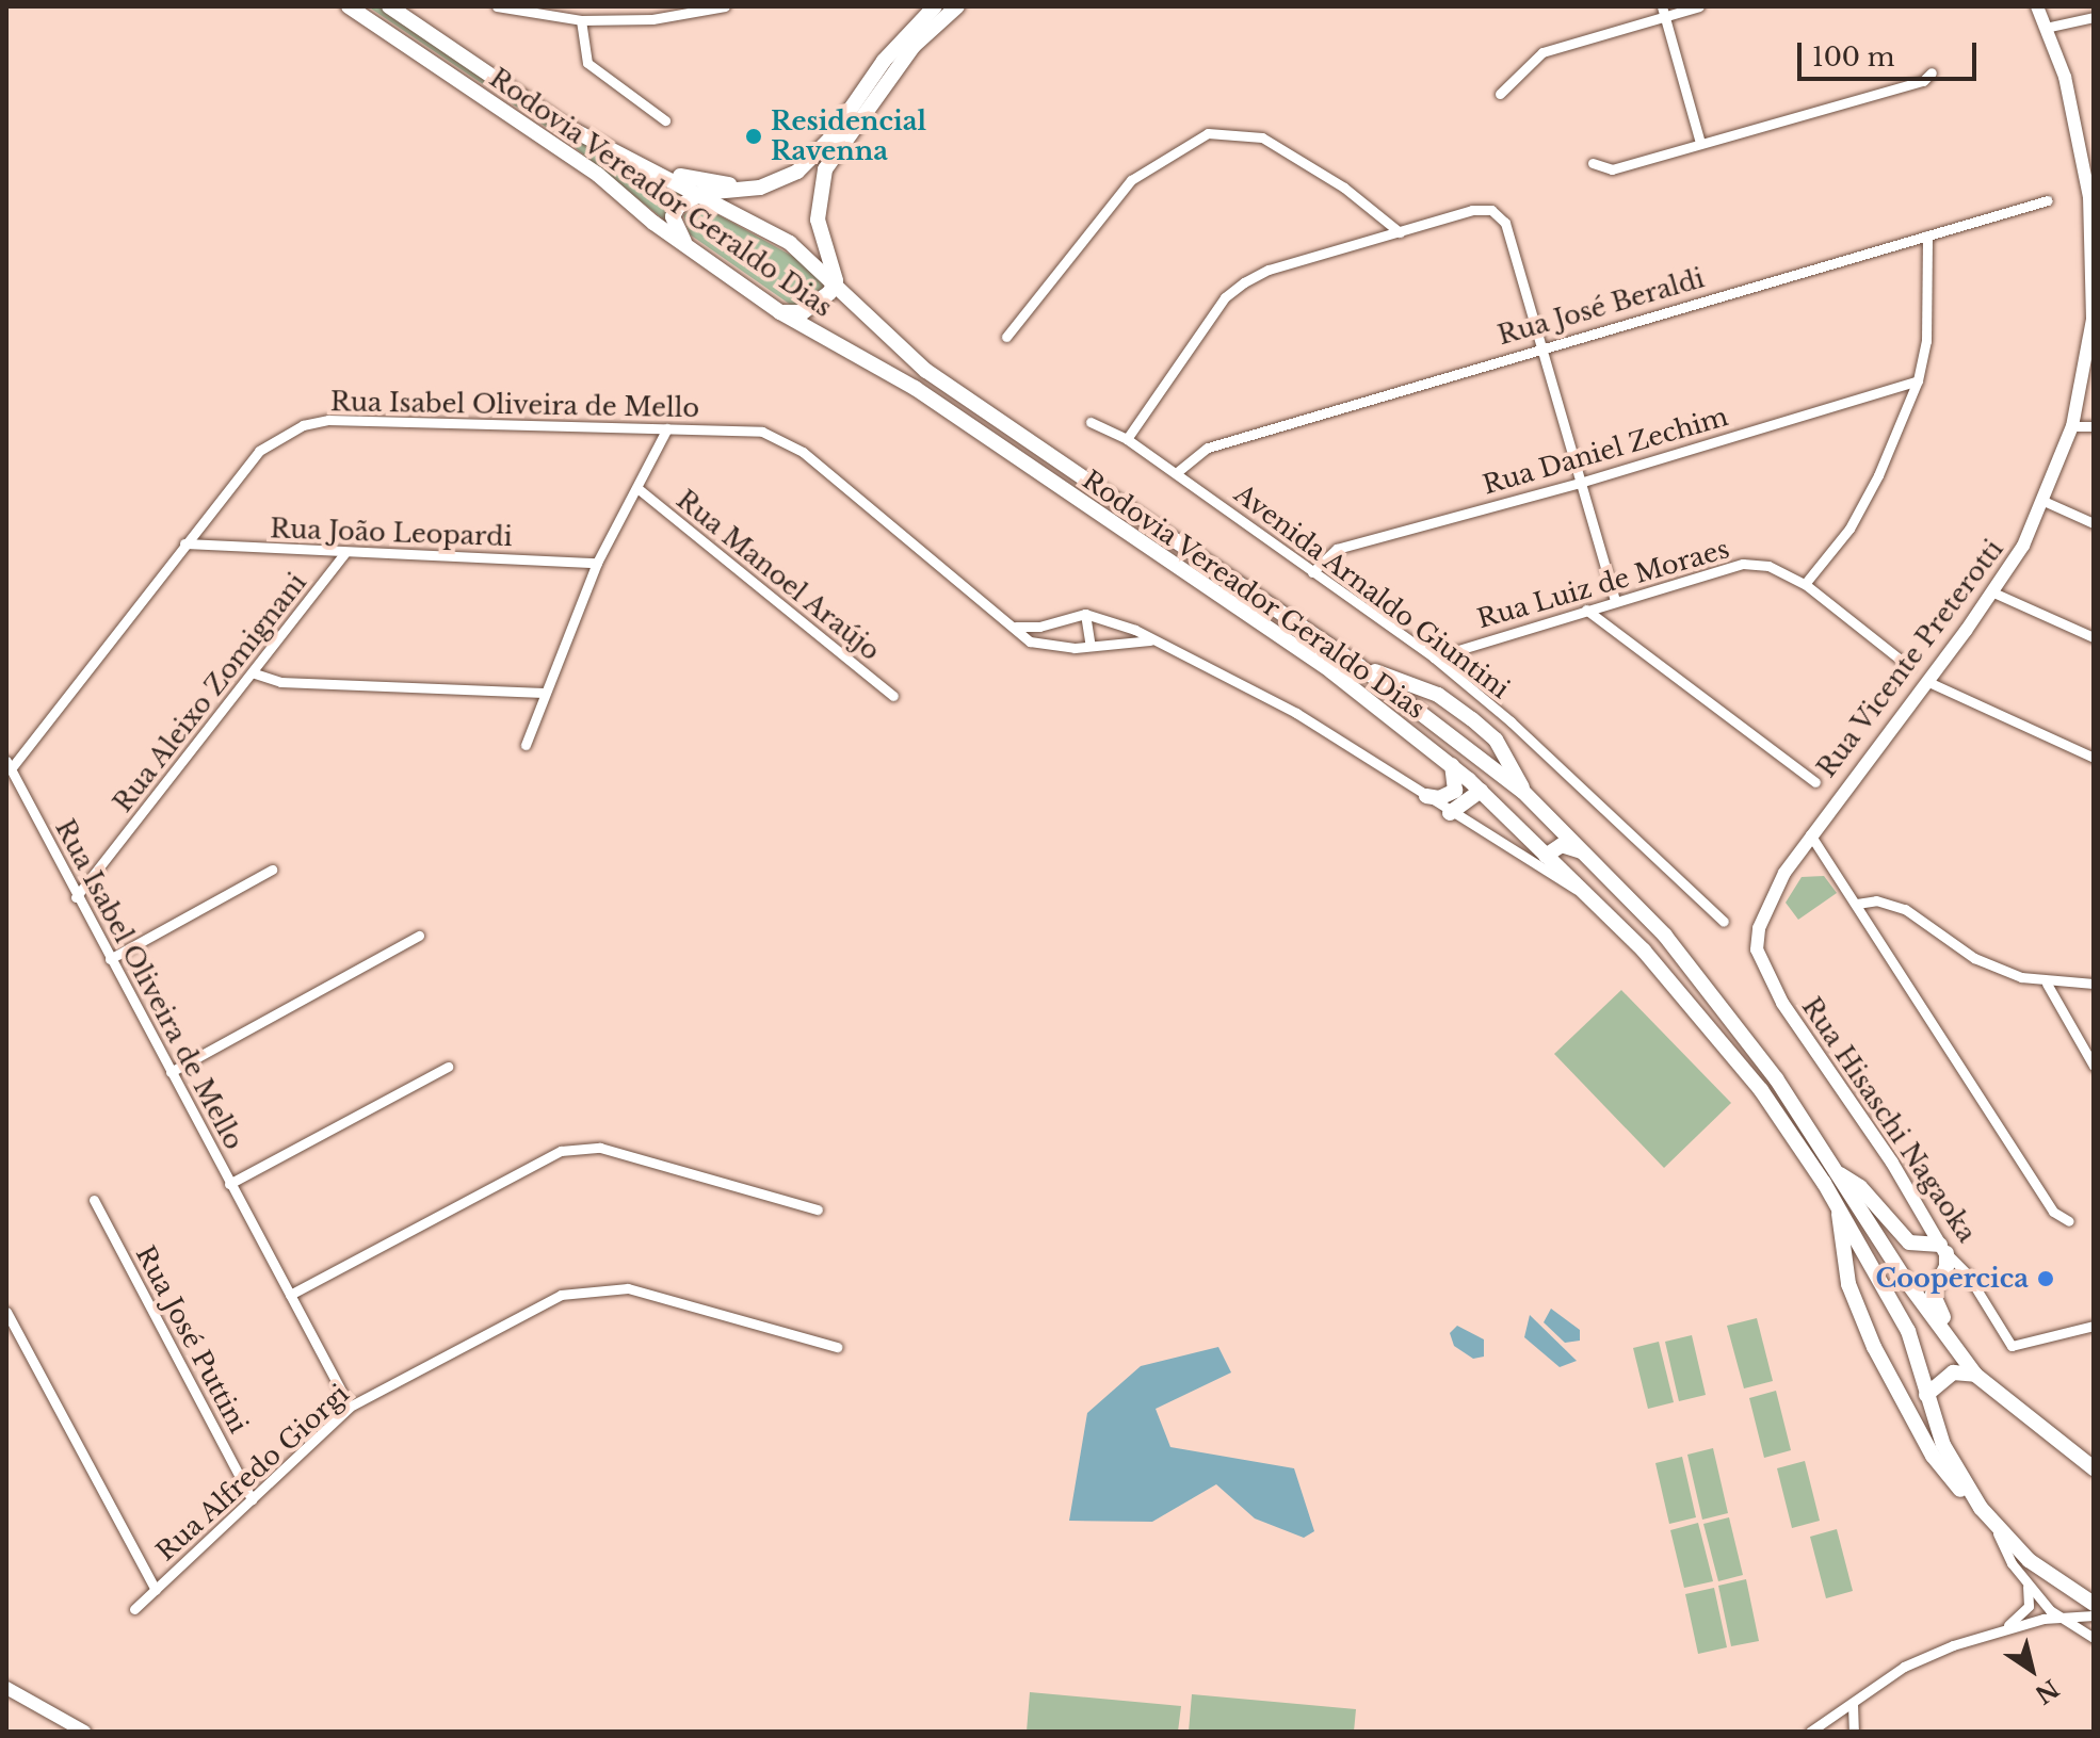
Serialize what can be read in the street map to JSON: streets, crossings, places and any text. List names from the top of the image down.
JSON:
{
  "streets": {
    "main road": ["Rodovia Vereador Geraldo Dias"],
    "street": [
      "Rua José Beraldi",
      "Rua Isabel Oliveira de Mello",
      "Rua Daniel Zechim",
      "Rua João Leopardi",
      "Rua Manoel Araújo",
      "Rua Luiz de Moraes",
      "Avenida Arnaldo Giuntini",
      "Rua Vicente Preterotti",
      "Rua Aleixo Zomignani",
      "Rua Hisaschi Nagaoka",
      "Rua José Puttini",
      "Rua Alfredo Giorgi"
    ]
  },
  "crossings": [
    ["Rua José Beraldi", "Avenida Arnaldo Giuntini"],
    ["Rua Isabel Oliveira de Mello", "Rua João Leopardi"],
    ["Rua Isabel Oliveira de Mello", "Rua Aleixo Zomignani"],
    ["Rua Isabel Oliveira de Mello", "Rua Alfredo Giorgi"],
    ["Rua Daniel Zechim", "Avenida Arnaldo Giuntini"],
    ["Rua João Leopardi", "Rua Aleixo Zomignani"],
    ["Rua Luiz de Moraes", "Avenida Arnaldo Giuntini"],
    ["Rua Vicente Preterotti", "Rua Hisaschi Nagaoka"],
    ["Rua José Puttini", "Rua Alfredo Giorgi"]
  ],
  "places": ["Residencial Ravenna", "Coopercica"],
  "scale_bar": "100 m",
  "north": "bottom right"
}
